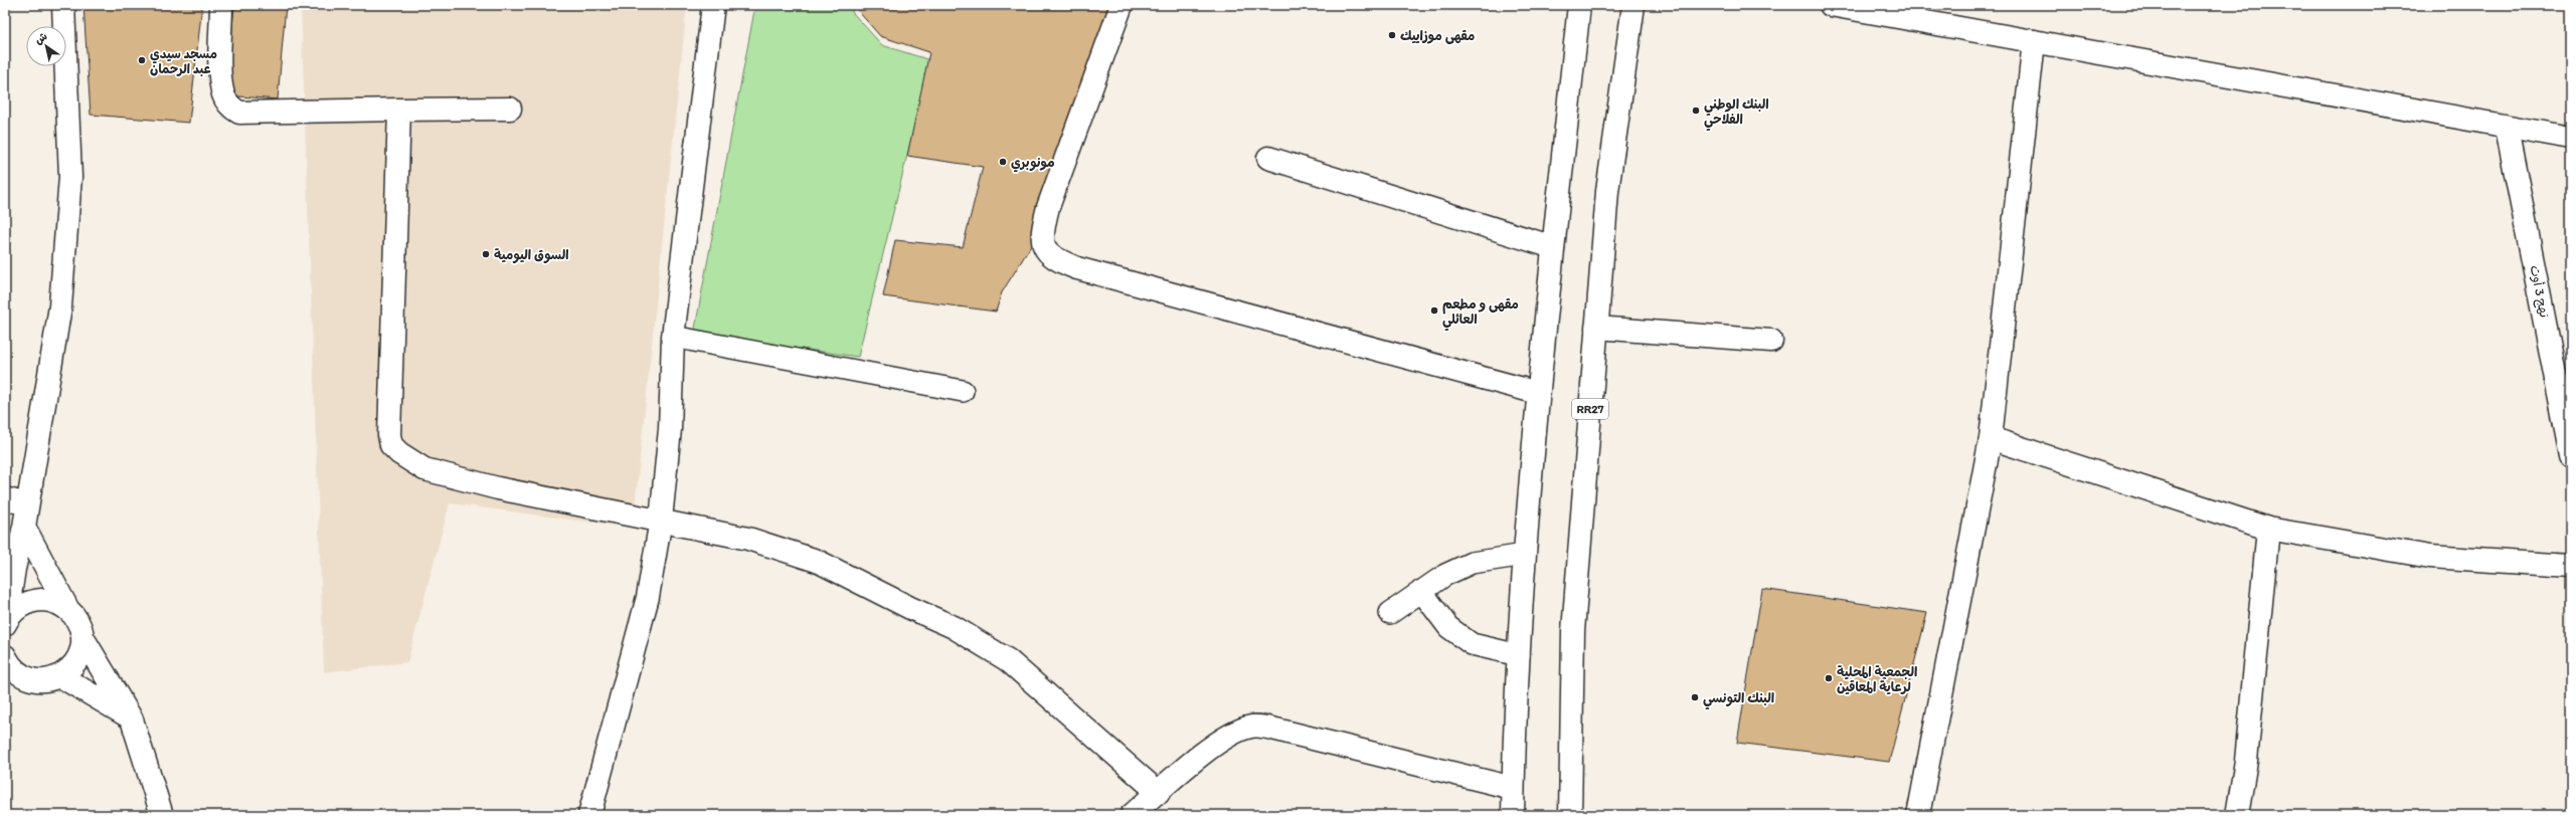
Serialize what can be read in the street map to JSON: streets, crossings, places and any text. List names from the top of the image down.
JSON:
{
  "streets": {
    "main road": ["نهج 3 أوت", "RR27"]
  },
  "places": [
    "مقهى موزاييك",
    "مسجد سيدي عبد الرحمان",
    "البنك الوطني الفلاحي",
    "مونوبري",
    "السوق اليومية",
    "مقهى و مطعم العائلي",
    "الجمعية المحلية لرعاية المعاقين",
    "البنك التونسي"
  ],
  "north": "top left"
}
